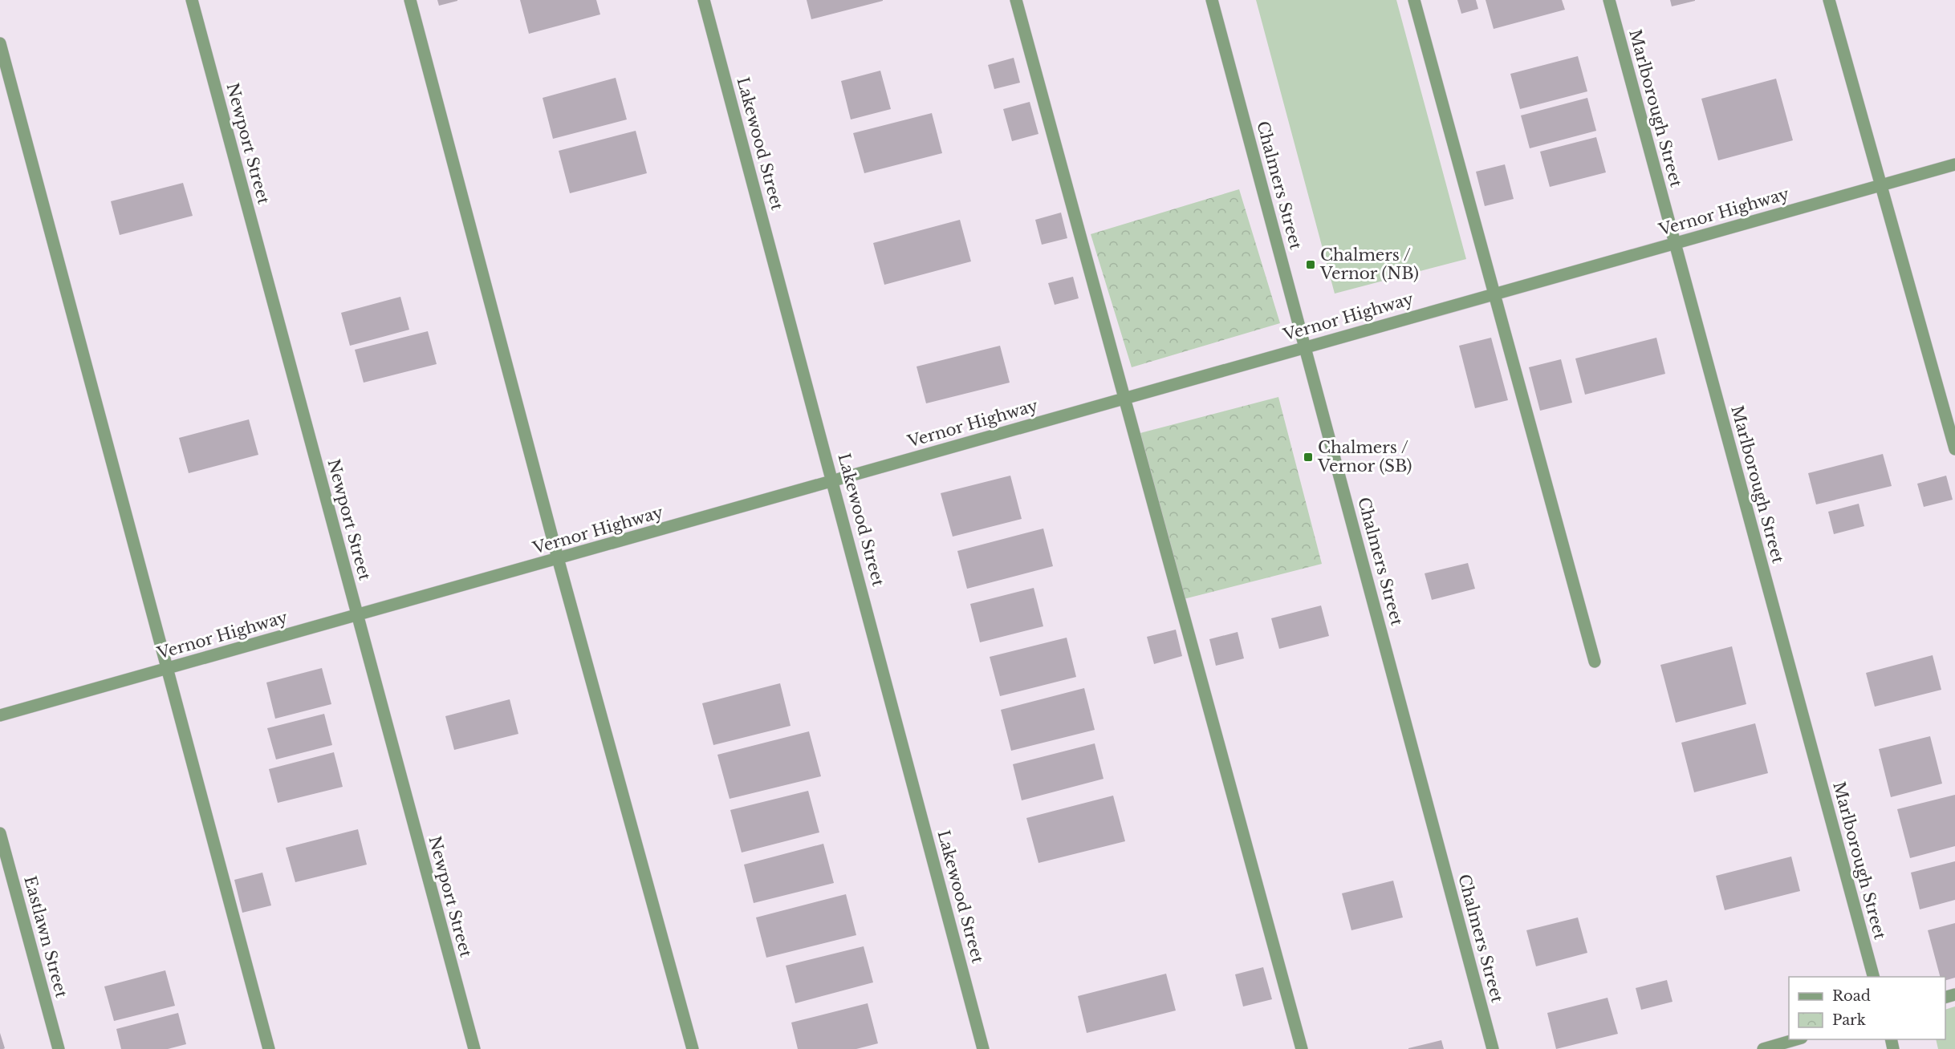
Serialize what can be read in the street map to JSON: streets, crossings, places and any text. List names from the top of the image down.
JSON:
{
  "streets": {
    "street": [
      "Marlborough Street",
      "Newport Street",
      "Lakewood Street",
      "Chalmers Street",
      "Vernor Highway",
      "Eastlawn Street"
    ]
  },
  "crossings": [
    ["Marlborough Street", "Vernor Highway"],
    ["Newport Street", "Vernor Highway"],
    ["Lakewood Street", "Vernor Highway"],
    ["Chalmers Street", "Vernor Highway"]
  ],
  "places": {
    "transit": ["Chalmers / Vernor (NB)", "Chalmers / Vernor (SB)"]
  },
  "legend": ["Road", "Park"]
}
